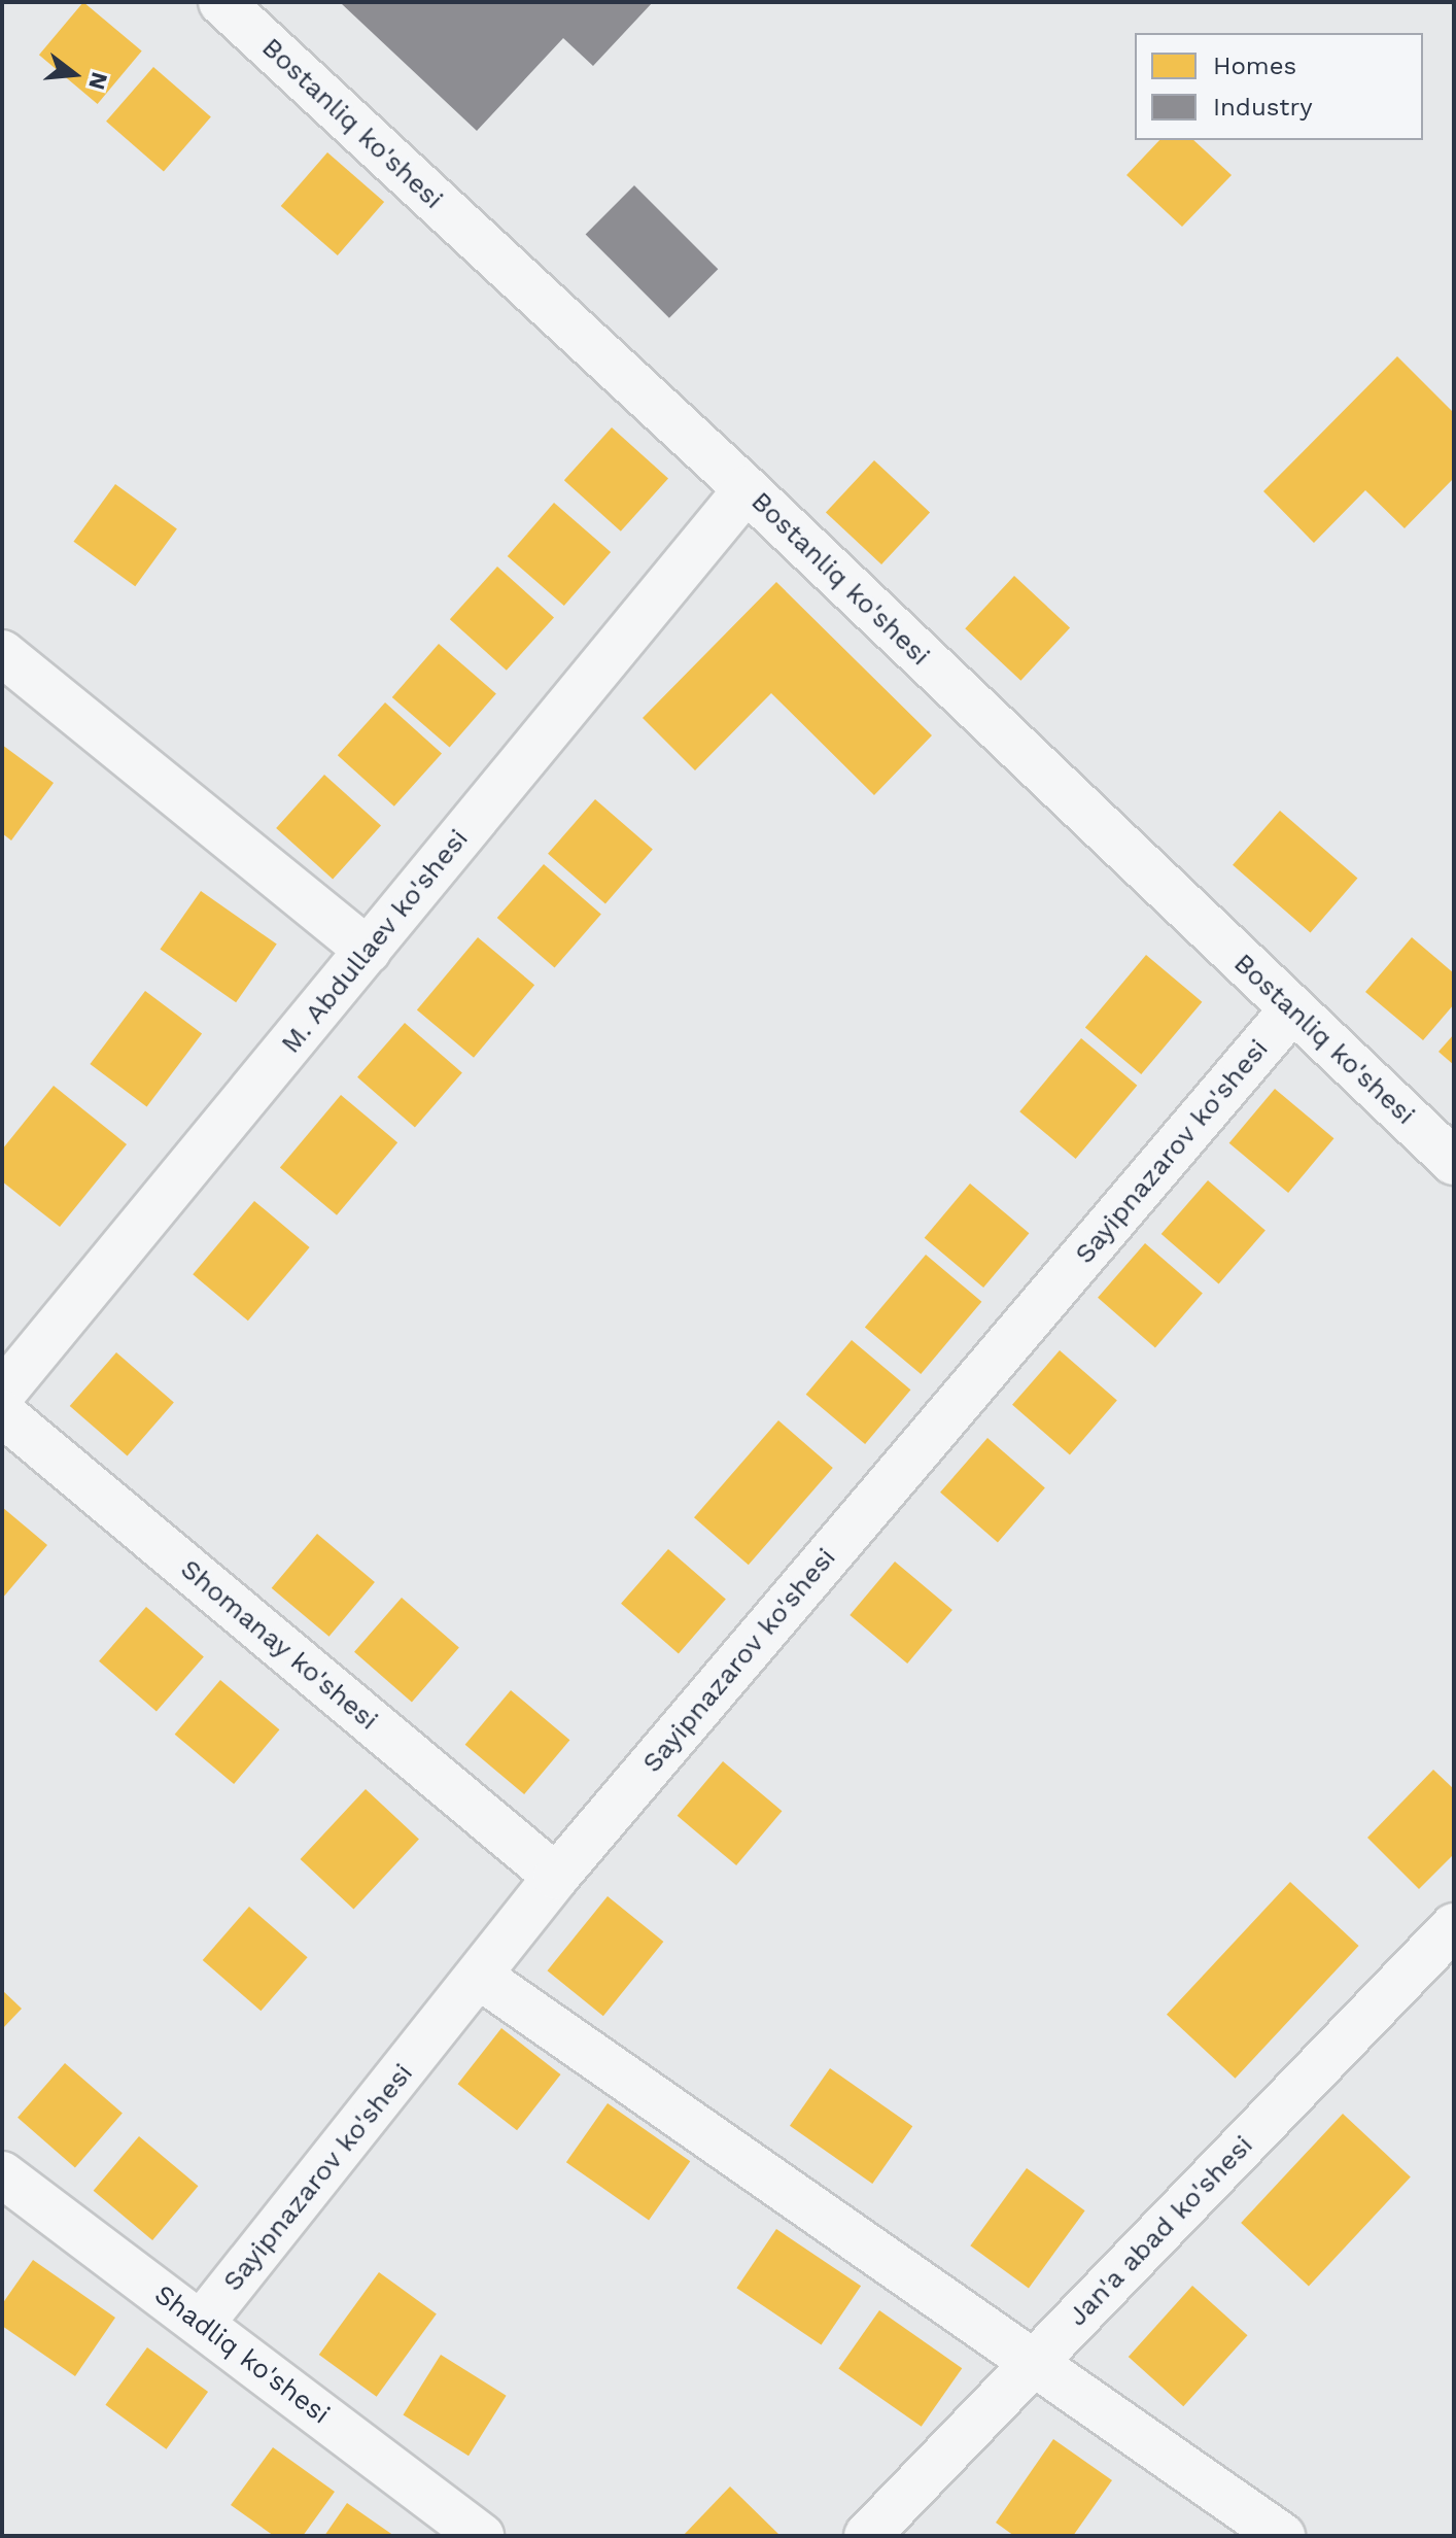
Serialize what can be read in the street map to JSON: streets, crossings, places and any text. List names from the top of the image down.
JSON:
{
  "streets": {
    "street": [
      "Bostanliq ko'shesi",
      "M. Abdullaev ko'shesi",
      "Sayipnazarov ko'shesi",
      "Shomanay ko'shesi",
      "Jan'a abad ko'shesi",
      "Shadliq ko'shesi"
    ]
  },
  "crossings": [
    ["Bostanliq ko'shesi", "M. Abdullaev ko'shesi"],
    ["Bostanliq ko'shesi", "Sayipnazarov ko'shesi"],
    ["Sayipnazarov ko'shesi", "Shomanay ko'shesi"],
    ["Sayipnazarov ko'shesi", "Shadliq ko'shesi"]
  ],
  "legend": ["Homes", "Industry"],
  "north": "right"
}
